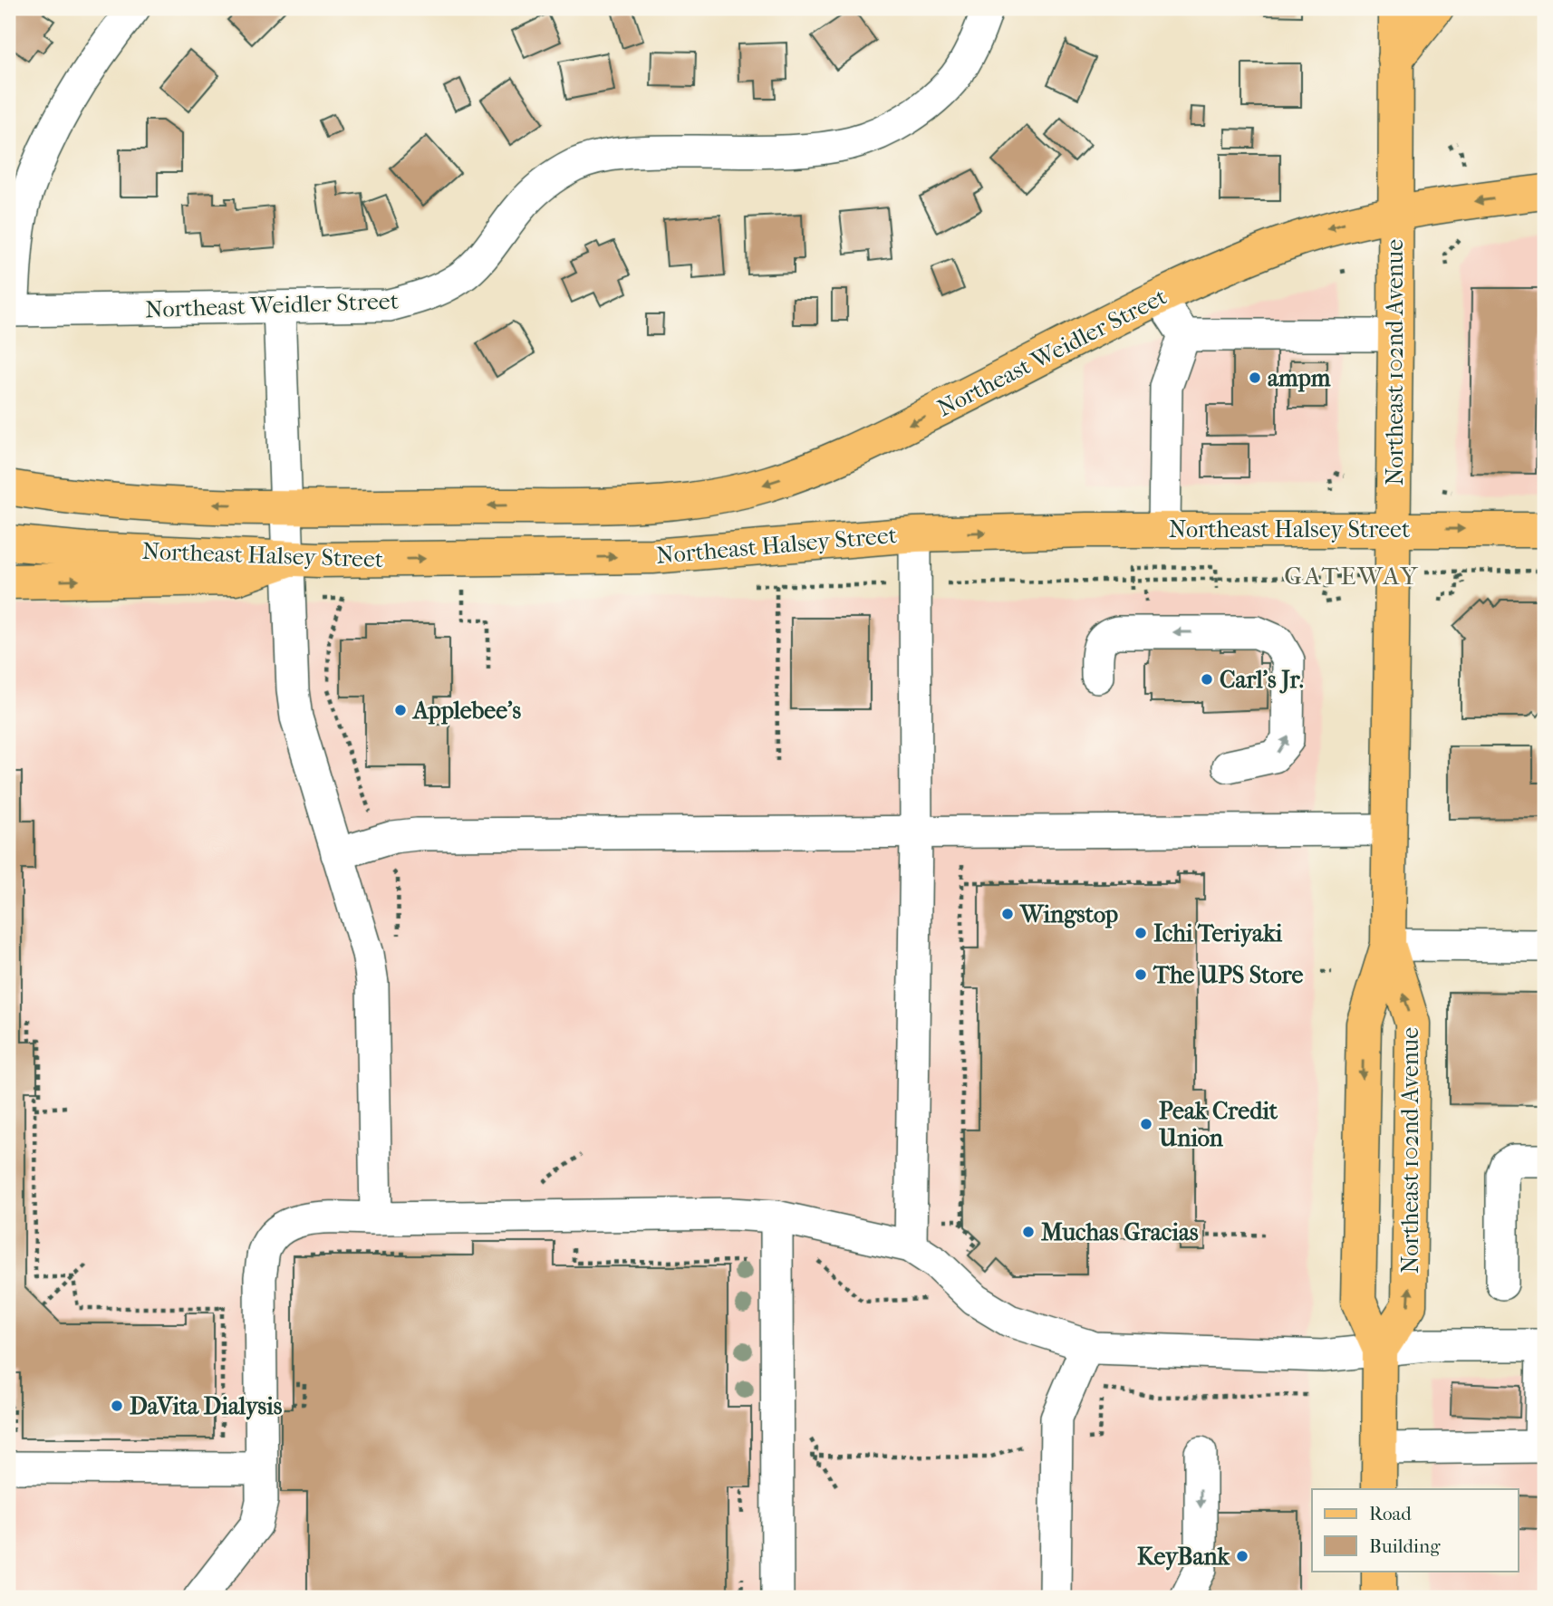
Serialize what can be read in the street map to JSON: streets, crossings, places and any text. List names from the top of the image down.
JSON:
{
  "streets": {
    "main road": ["Northeast Weidler Street", "Northeast 102nd Avenue", "Northeast Halsey Street"]
  },
  "crossings": [
    ["Northeast Weidler Street", "Northeast 102nd Avenue"],
    ["Northeast Weidler Street", "Northeast Halsey Street"],
    ["Northeast 102nd Avenue", "Northeast Halsey Street"]
  ],
  "districts": ["GATEWAY"],
  "places": [
    "ampm",
    "Carl's Jr.",
    "Applebee's",
    "Wingstop",
    "Ichi Teriyaki",
    "The UPS Store",
    "Peak Credit Union",
    "Muchas Gracias",
    "DaVita Dialysis",
    "KeyBank"
  ],
  "legend": ["Road", "Building"]
}
